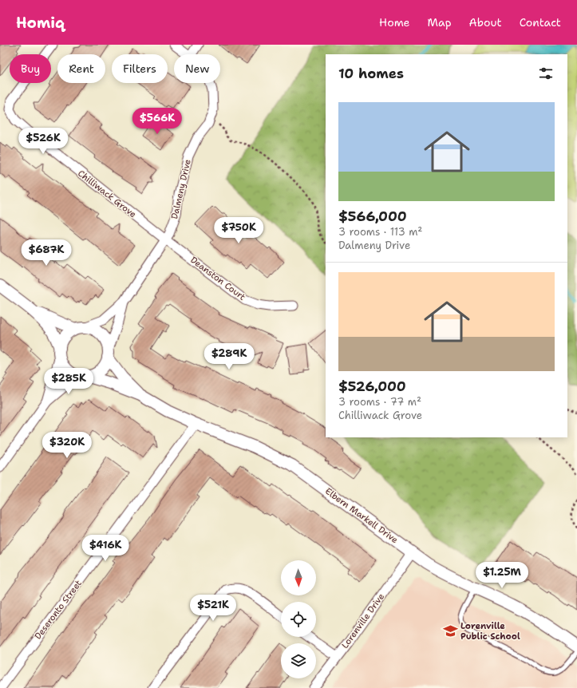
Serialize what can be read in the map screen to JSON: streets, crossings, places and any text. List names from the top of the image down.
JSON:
{
  "streets": {
    "street": [
      "Dalmeny Drive",
      "Chilliwack Grove",
      "Deanston Court",
      "Elbern Markell Drive",
      "Deseronto Street",
      "Lorenville Drive"
    ]
  },
  "crossings": [
    ["Dalmeny Drive", "Chilliwack Grove"],
    ["Dalmeny Drive", "Deanston Court"],
    ["Dalmeny Drive", "Elbern Markell Drive"],
    ["Chilliwack Grove", "Deanston Court"],
    ["Elbern Markell Drive", "Deseronto Street"],
    ["Elbern Markell Drive", "Lorenville Drive"]
  ],
  "places": {
    "school or university": ["Lorenville Public School"]
  },
  "north": "bottom",
  "page": {
    "header": "Homiq",
    "nav": [
      "Home",
      "Map",
      "About",
      "Contact"
    ],
    "chip": [
      "Buy",
      "Rent",
      "Filters",
      "New"
    ],
    "heading": "10 homes",
    "list": [
      {
        "name": "$566,000",
        "note": "3 rooms · 113 m² · Dalmeny Drive"
      },
      {
        "name": "$526,000",
        "note": "3 rooms · 77 m² · Chilliwack Grove"
      }
    ],
    "price": [
      "$566K",
      "$526K",
      "$750K",
      "$687K",
      "$289K",
      "$285K",
      "$320K",
      "$416K",
      "$1.25M",
      "$521K"
    ]
  }
}
